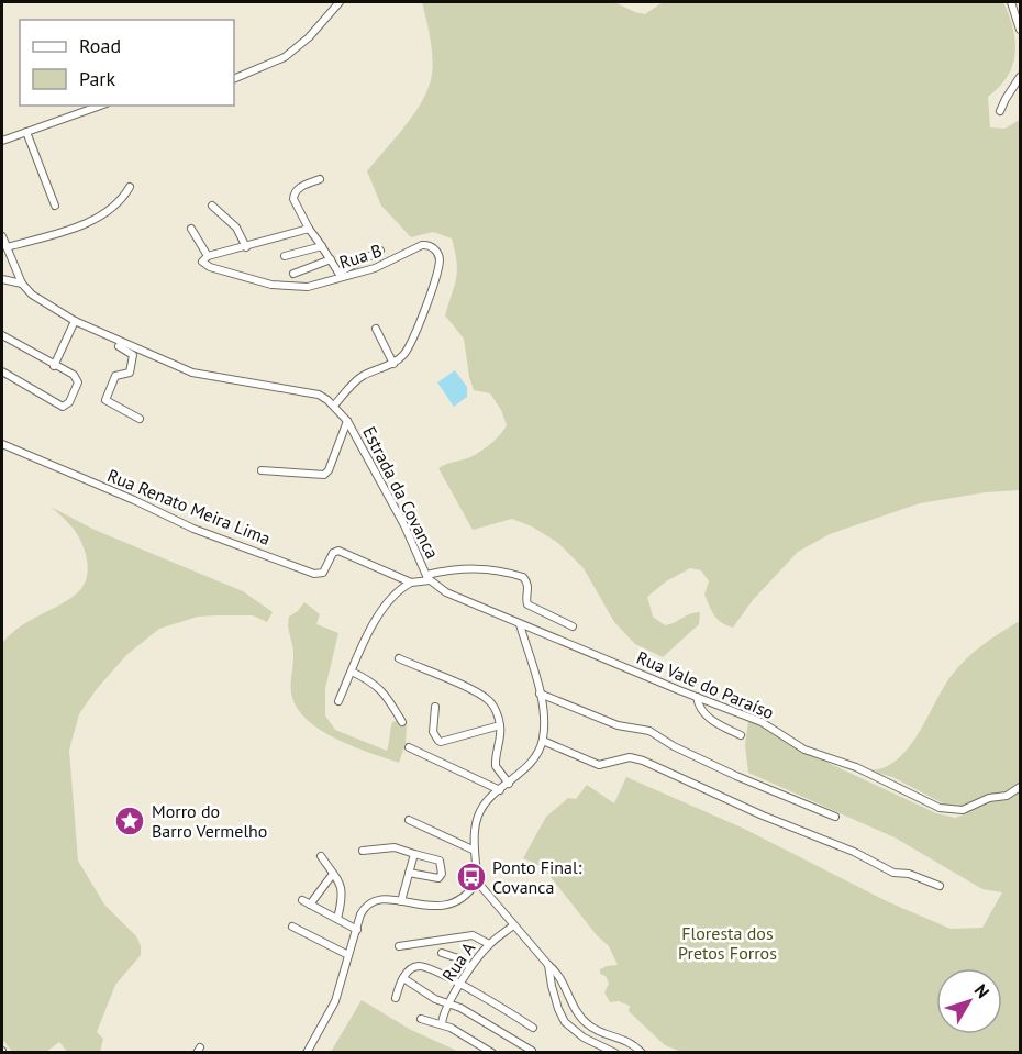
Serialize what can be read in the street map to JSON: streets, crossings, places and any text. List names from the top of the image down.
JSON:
{
  "streets": {
    "street": [
      "Rua B",
      "Estrada da Covanca",
      "Rua Renato Meira Lima",
      "Rua Vale do Paraíso",
      "Rua A"
    ]
  },
  "crossings": [
    ["Estrada da Covanca", "Rua Vale do Paraíso"]
  ],
  "parks": ["Floresta dos Pretos Forros"],
  "places": {
    "place": ["Morro do Barro Vermelho"],
    "bus stop": ["Ponto Final: Covanca"]
  },
  "legend": ["Road", "Park"],
  "north": "top right"
}
